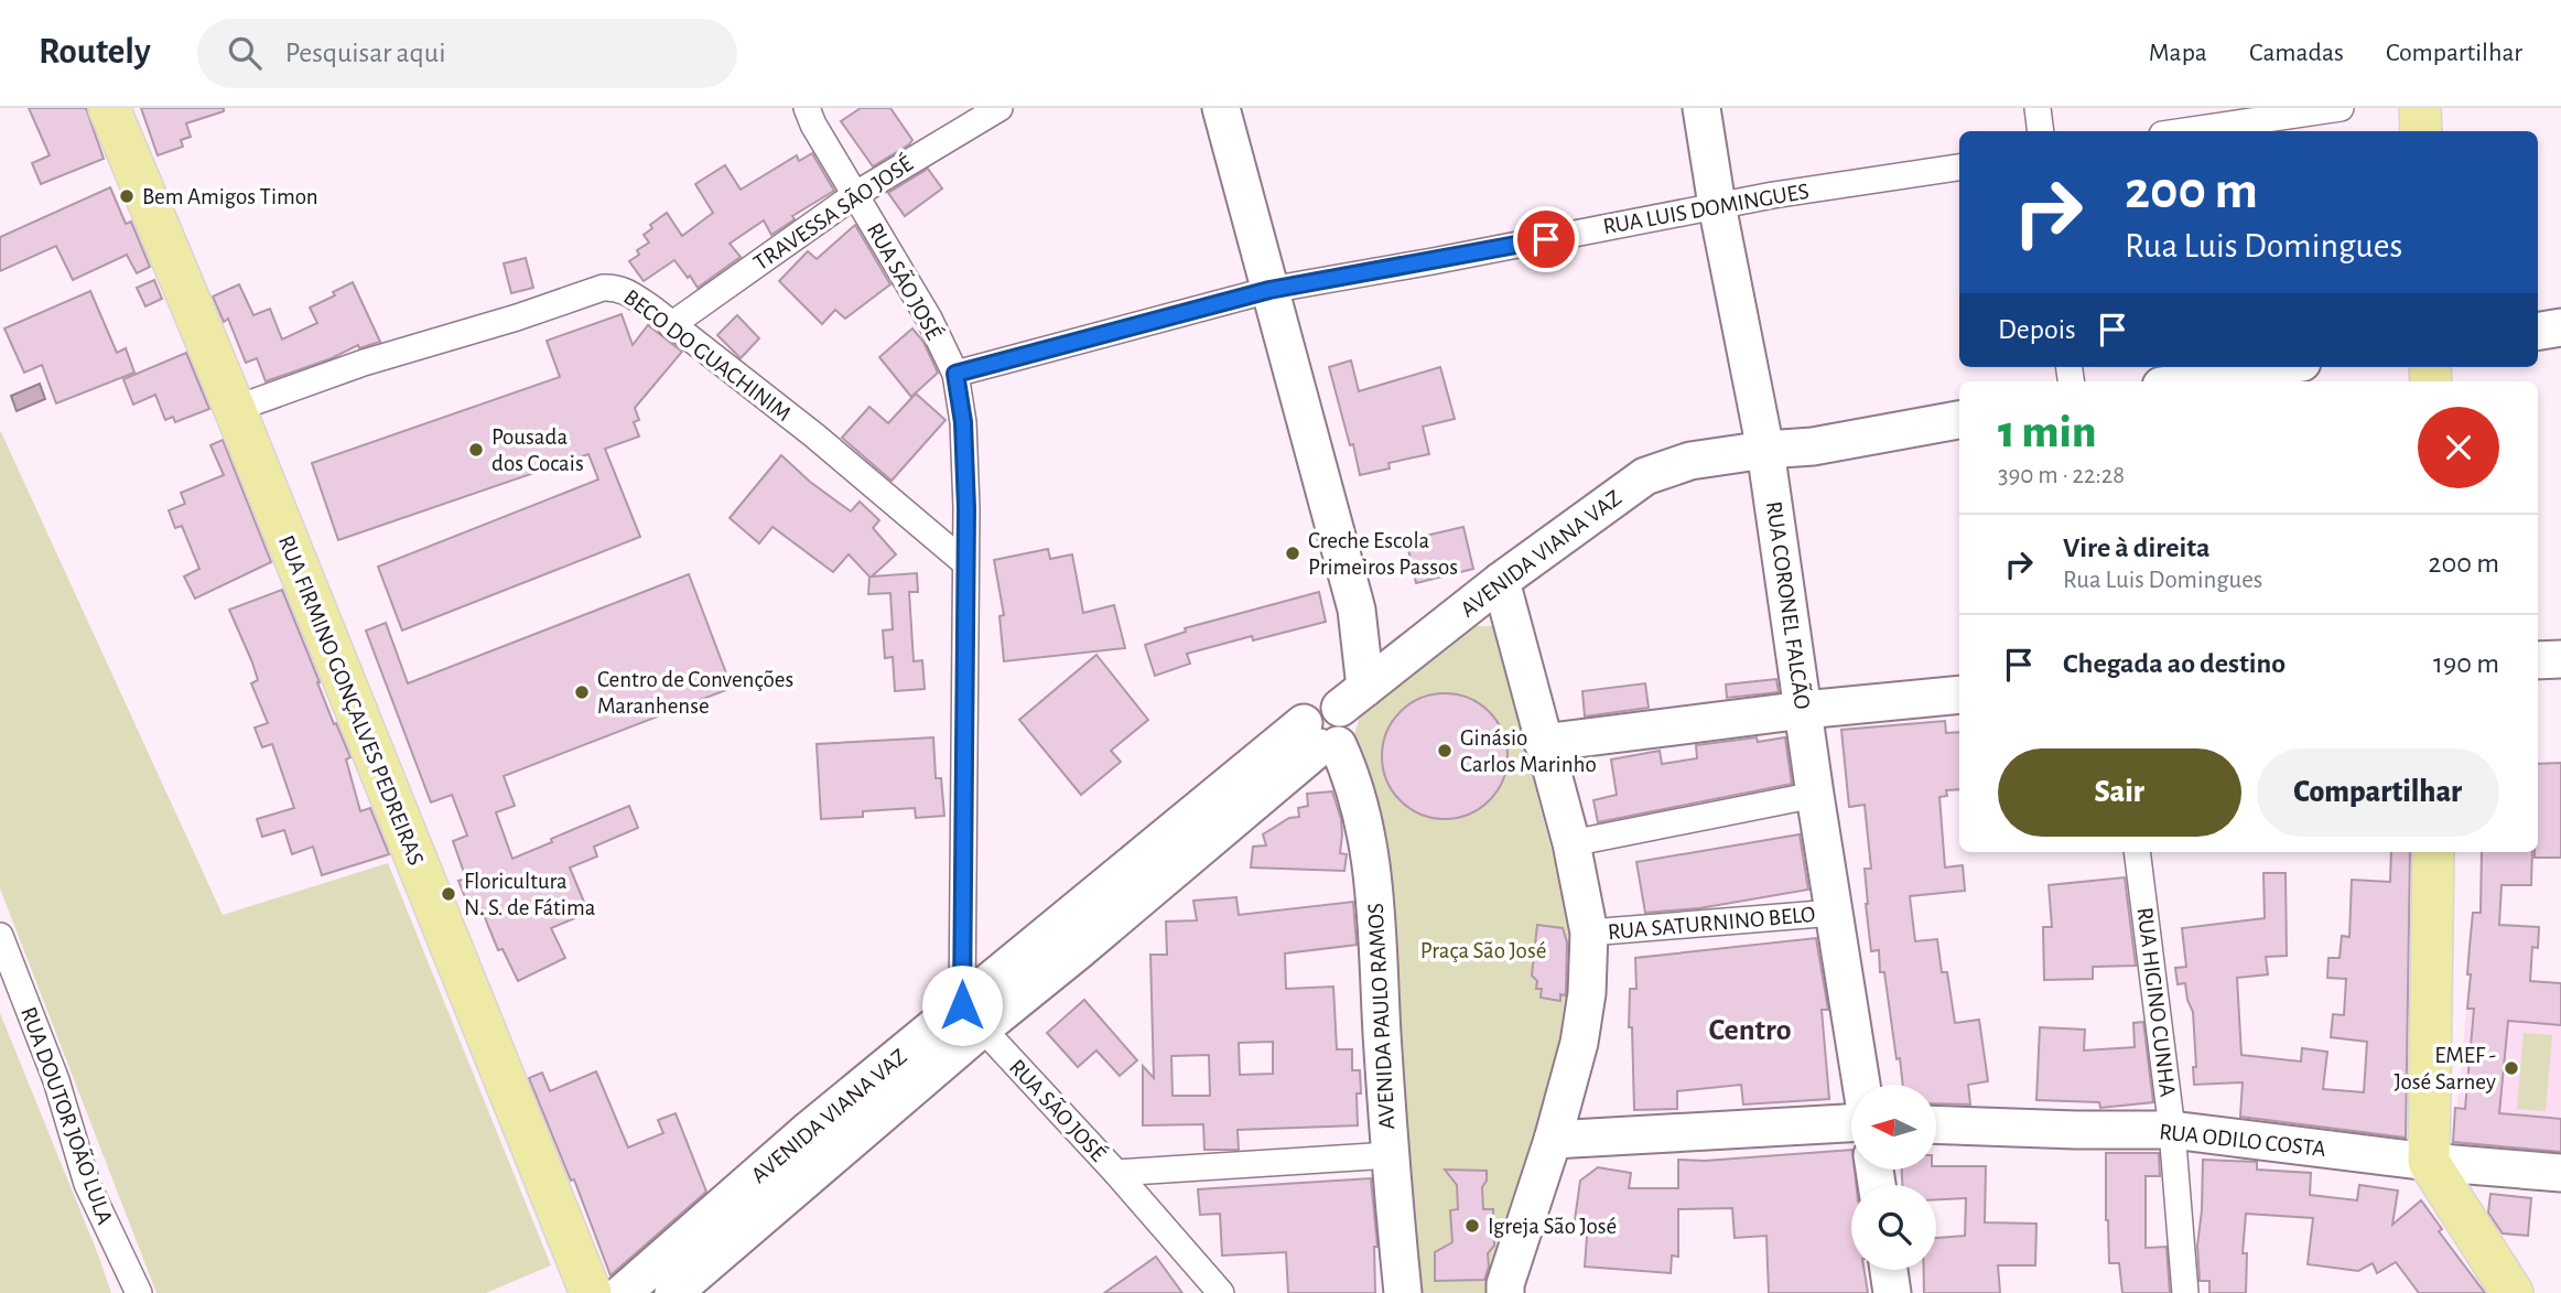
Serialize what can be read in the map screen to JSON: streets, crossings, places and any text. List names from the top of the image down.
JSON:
{
  "streets": {
    "main road": ["RUA FIRMINO GONÇALVES PEDREIRAS"],
    "street": [
      "RUA LUIS DOMINGUES",
      "TRAVESSA SÃO JOSÉ",
      "RUA SÃO JOSÉ",
      "BECO DO GUACHINIM",
      "AVENIDA VIANA VAZ",
      "RUA CORONEL FALCÃO",
      "RUA SATURNINO BELO",
      "RUA HIGINO CUNHA",
      "AVENIDA PAULO RAMOS",
      "RUA DOUTOR JOÃO LULA",
      "RUA ODILO COSTA"
    ]
  },
  "crossings": [
    ["RUA LUIS DOMINGUES", "RUA SÃO JOSÉ"],
    ["RUA LUIS DOMINGUES", "RUA CORONEL FALCÃO"],
    ["TRAVESSA SÃO JOSÉ", "RUA SÃO JOSÉ"],
    ["TRAVESSA SÃO JOSÉ", "BECO DO GUACHINIM"],
    ["RUA SÃO JOSÉ", "BECO DO GUACHINIM"],
    ["RUA SÃO JOSÉ", "AVENIDA VIANA VAZ"],
    ["BECO DO GUACHINIM", "RUA FIRMINO GONÇALVES PEDREIRAS"],
    ["AVENIDA VIANA VAZ", "RUA CORONEL FALCÃO"],
    ["AVENIDA VIANA VAZ", "AVENIDA PAULO RAMOS"],
    ["RUA CORONEL FALCÃO", "RUA SATURNINO BELO"],
    ["RUA HIGINO CUNHA", "RUA ODILO COSTA"]
  ],
  "districts": ["Centro"],
  "parks": ["Praça São José"],
  "places": [
    "Bem Amigos Timon",
    "Pousada dos Cocais",
    "Creche Escola Primeiros Passos",
    "Centro de Convenções Maranhense",
    "Ginásio Carlos Marinho",
    "Floricultura N. S. de Fátima",
    "EMEF - José Sarney",
    "Igreja São José"
  ],
  "north": "left",
  "page": {
    "header": "Routely",
    "search": "Pesquisar aqui",
    "nav": ["Mapa", "Camadas", "Compartilhar"],
    "turn": ["200 m", "Rua Luis Domingues"],
    "then": "Depois",
    "heading": ["1 min", "390 m · 22:28"],
    "list": [
      {
        "name": "Vire à direita",
        "note": "Rua Luis Domingues",
        "value": "200 m"
      },
      {
        "name": "Chegada ao destino",
        "value": "190 m"
      }
    ],
    "buttons": ["Sair", "Compartilhar"]
  }
}
